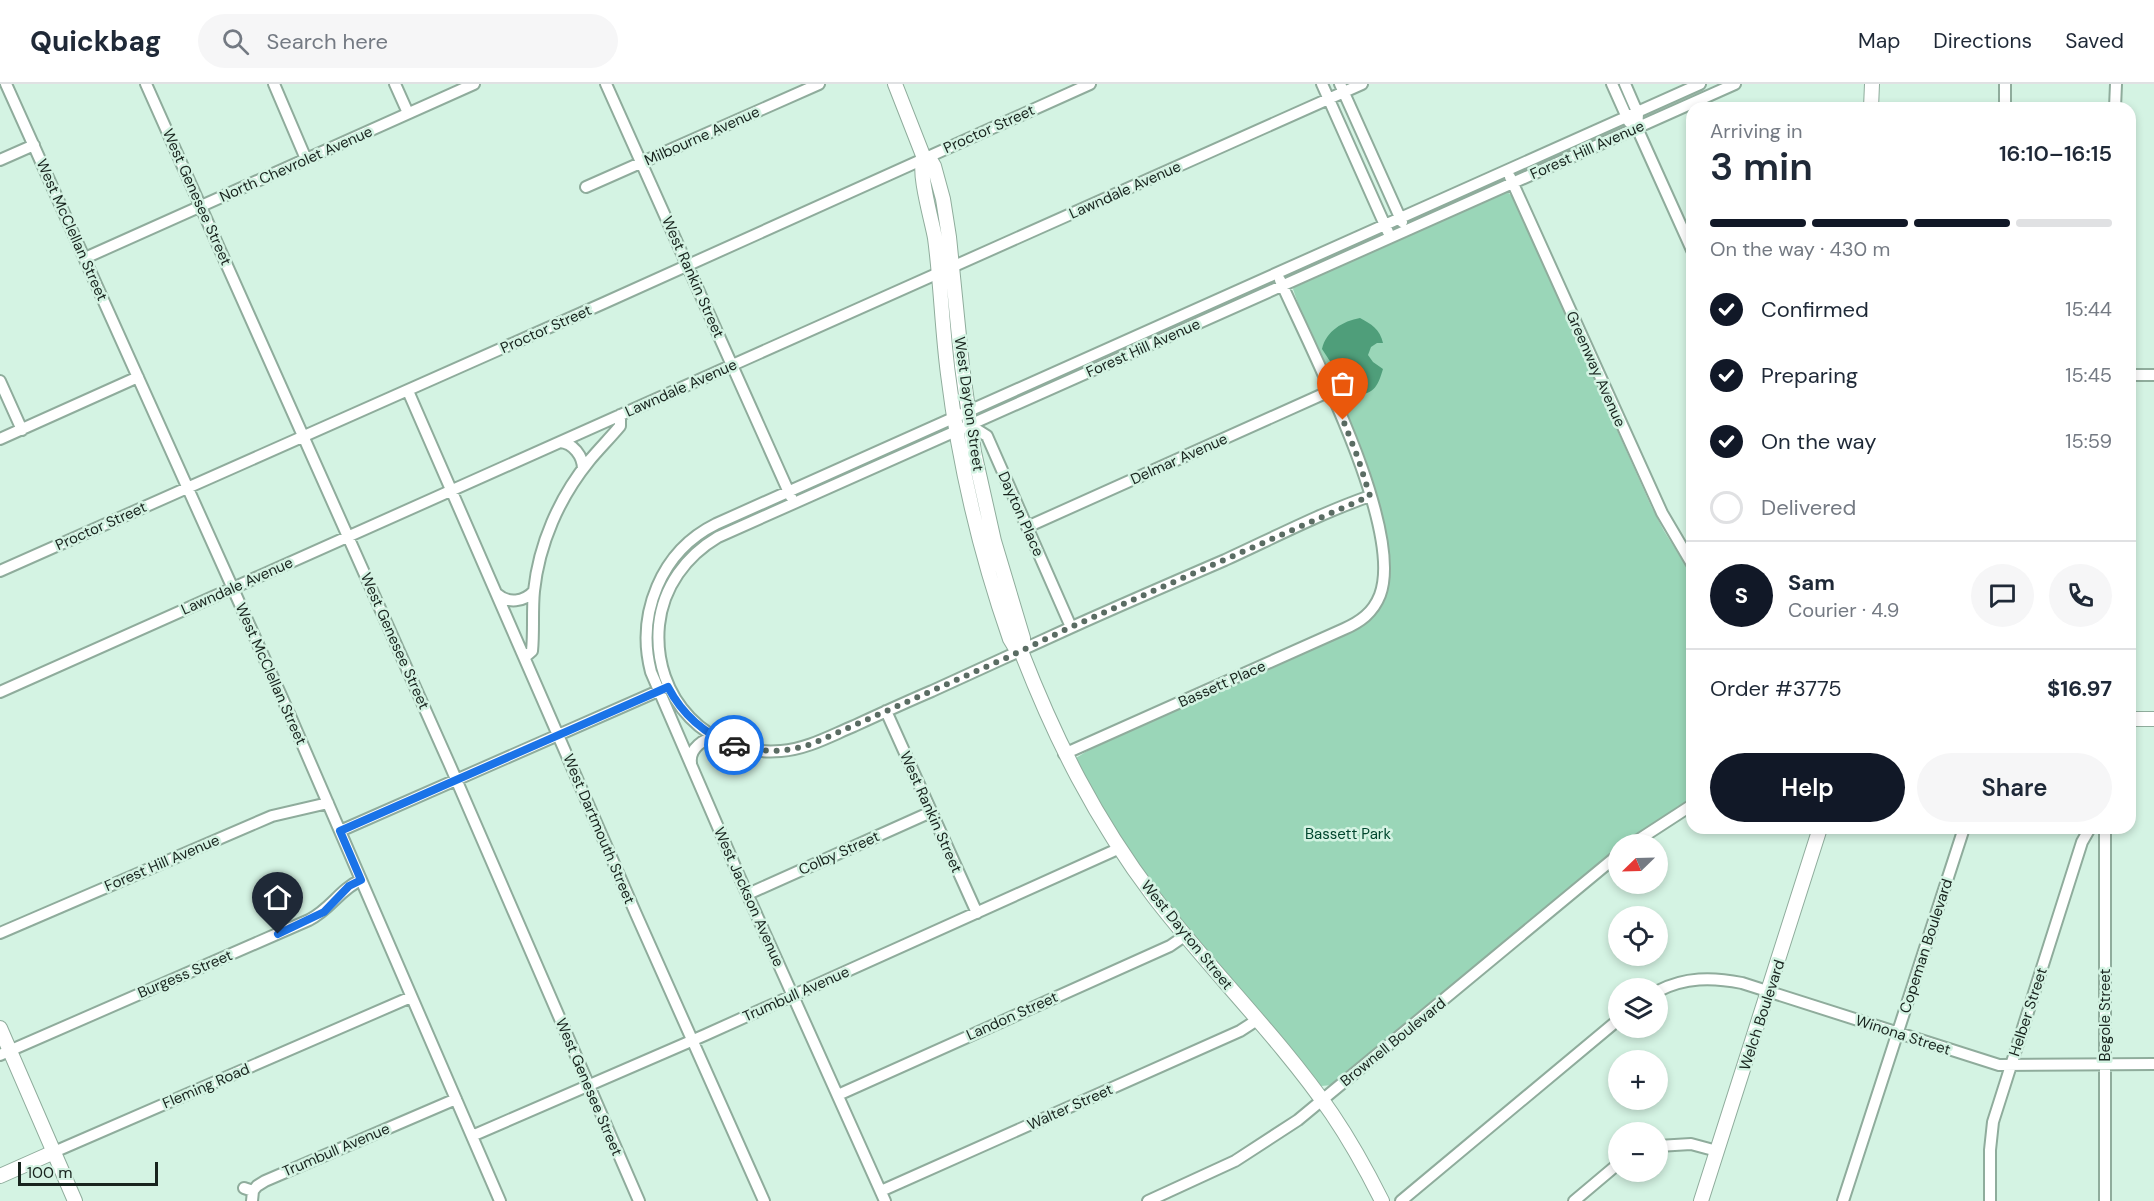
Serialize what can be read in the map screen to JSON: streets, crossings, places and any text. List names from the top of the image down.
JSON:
{
  "streets": {
    "street": [
      "Proctor Street",
      "Milbourne Avenue",
      "Forest Hill Avenue",
      "North Chevrolet Avenue",
      "Lawndale Avenue",
      "West Genesee Street",
      "West McClellan Street",
      "West Rankin Street",
      "Greenway Avenue",
      "West Dayton Street",
      "Delmar Avenue",
      "Dayton Place",
      "Bassett Place",
      "West Dartmouth Street",
      "Colby Street",
      "West Jackson Avenue",
      "Copeman Boulevard",
      "Burgess Street",
      "Trumbull Avenue",
      "Helber Street",
      "Welch Boulevard",
      "Begole Street",
      "Landon Street",
      "Winona Street",
      "Brownell Boulevard",
      "Fleming Road",
      "Walter Street"
    ]
  },
  "crossings": [
    ["Proctor Street", "West Genesee Street"],
    ["Proctor Street", "West McClellan Street"],
    ["Proctor Street", "West Rankin Street"],
    ["Proctor Street", "West Dayton Street"],
    ["Proctor Street", "West Dartmouth Street"],
    ["Milbourne Avenue", "West Rankin Street"],
    ["Forest Hill Avenue", "West McClellan Street"],
    ["Forest Hill Avenue", "West Rankin Street"],
    ["Forest Hill Avenue", "Greenway Avenue"],
    ["Forest Hill Avenue", "West Dayton Street"],
    ["Forest Hill Avenue", "Dayton Place"],
    ["Forest Hill Avenue", "West Jackson Avenue"],
    ["North Chevrolet Avenue", "West Genesee Street"],
    ["North Chevrolet Avenue", "West McClellan Street"],
    ["Lawndale Avenue", "West Genesee Street"],
    ["Lawndale Avenue", "West McClellan Street"],
    ["Lawndale Avenue", "West Rankin Street"],
    ["Lawndale Avenue", "West Dayton Street"],
    ["Lawndale Avenue", "West Dartmouth Street"],
    ["West Genesee Street", "Trumbull Avenue"],
    ["West McClellan Street", "Burgess Street"],
    ["West McClellan Street", "Trumbull Avenue"],
    ["West McClellan Street", "Fleming Road"],
    ["West Rankin Street", "Colby Street"],
    ["West Rankin Street", "Trumbull Avenue"],
    ["West Dayton Street", "Dayton Place"],
    ["West Dayton Street", "Bassett Place"],
    ["West Dayton Street", "Trumbull Avenue"],
    ["West Dayton Street", "Landon Street"],
    ["West Dayton Street", "Brownell Boulevard"],
    ["West Dayton Street", "Walter Street"],
    ["Delmar Avenue", "Dayton Place"],
    ["West Dartmouth Street", "Trumbull Avenue"],
    ["Colby Street", "West Jackson Avenue"],
    ["West Jackson Avenue", "Trumbull Avenue"],
    ["West Jackson Avenue", "Landon Street"],
    ["West Jackson Avenue", "Walter Street"],
    ["Copeman Boulevard", "Winona Street"],
    ["Helber Street", "Winona Street"],
    ["Welch Boulevard", "Winona Street"],
    ["Begole Street", "Winona Street"]
  ],
  "parks": ["Bassett Park"],
  "scale_bar": "100 m",
  "north": "bottom left",
  "page": {
    "header": "Quickbag",
    "search": "Search here",
    "nav": ["Map", "Directions", "Saved"],
    "heading": ["3 min", "Arriving in", "16:10–16:15"],
    "panel": [
      "Sam",
      "Courier · 4.9",
      "Order #3775",
      "$16.97"
    ],
    "bar": "On the way · 430 m",
    "list": [
      ["Confirmed", "15:44"],
      ["Preparing", "15:45"],
      ["On the way", "15:59"],
      "Delivered"
    ],
    "round": "S",
    "buttons": ["Help", "Share"],
    "map_buttons": ["+", "−"],
    "scale": "100 m"
  }
}
